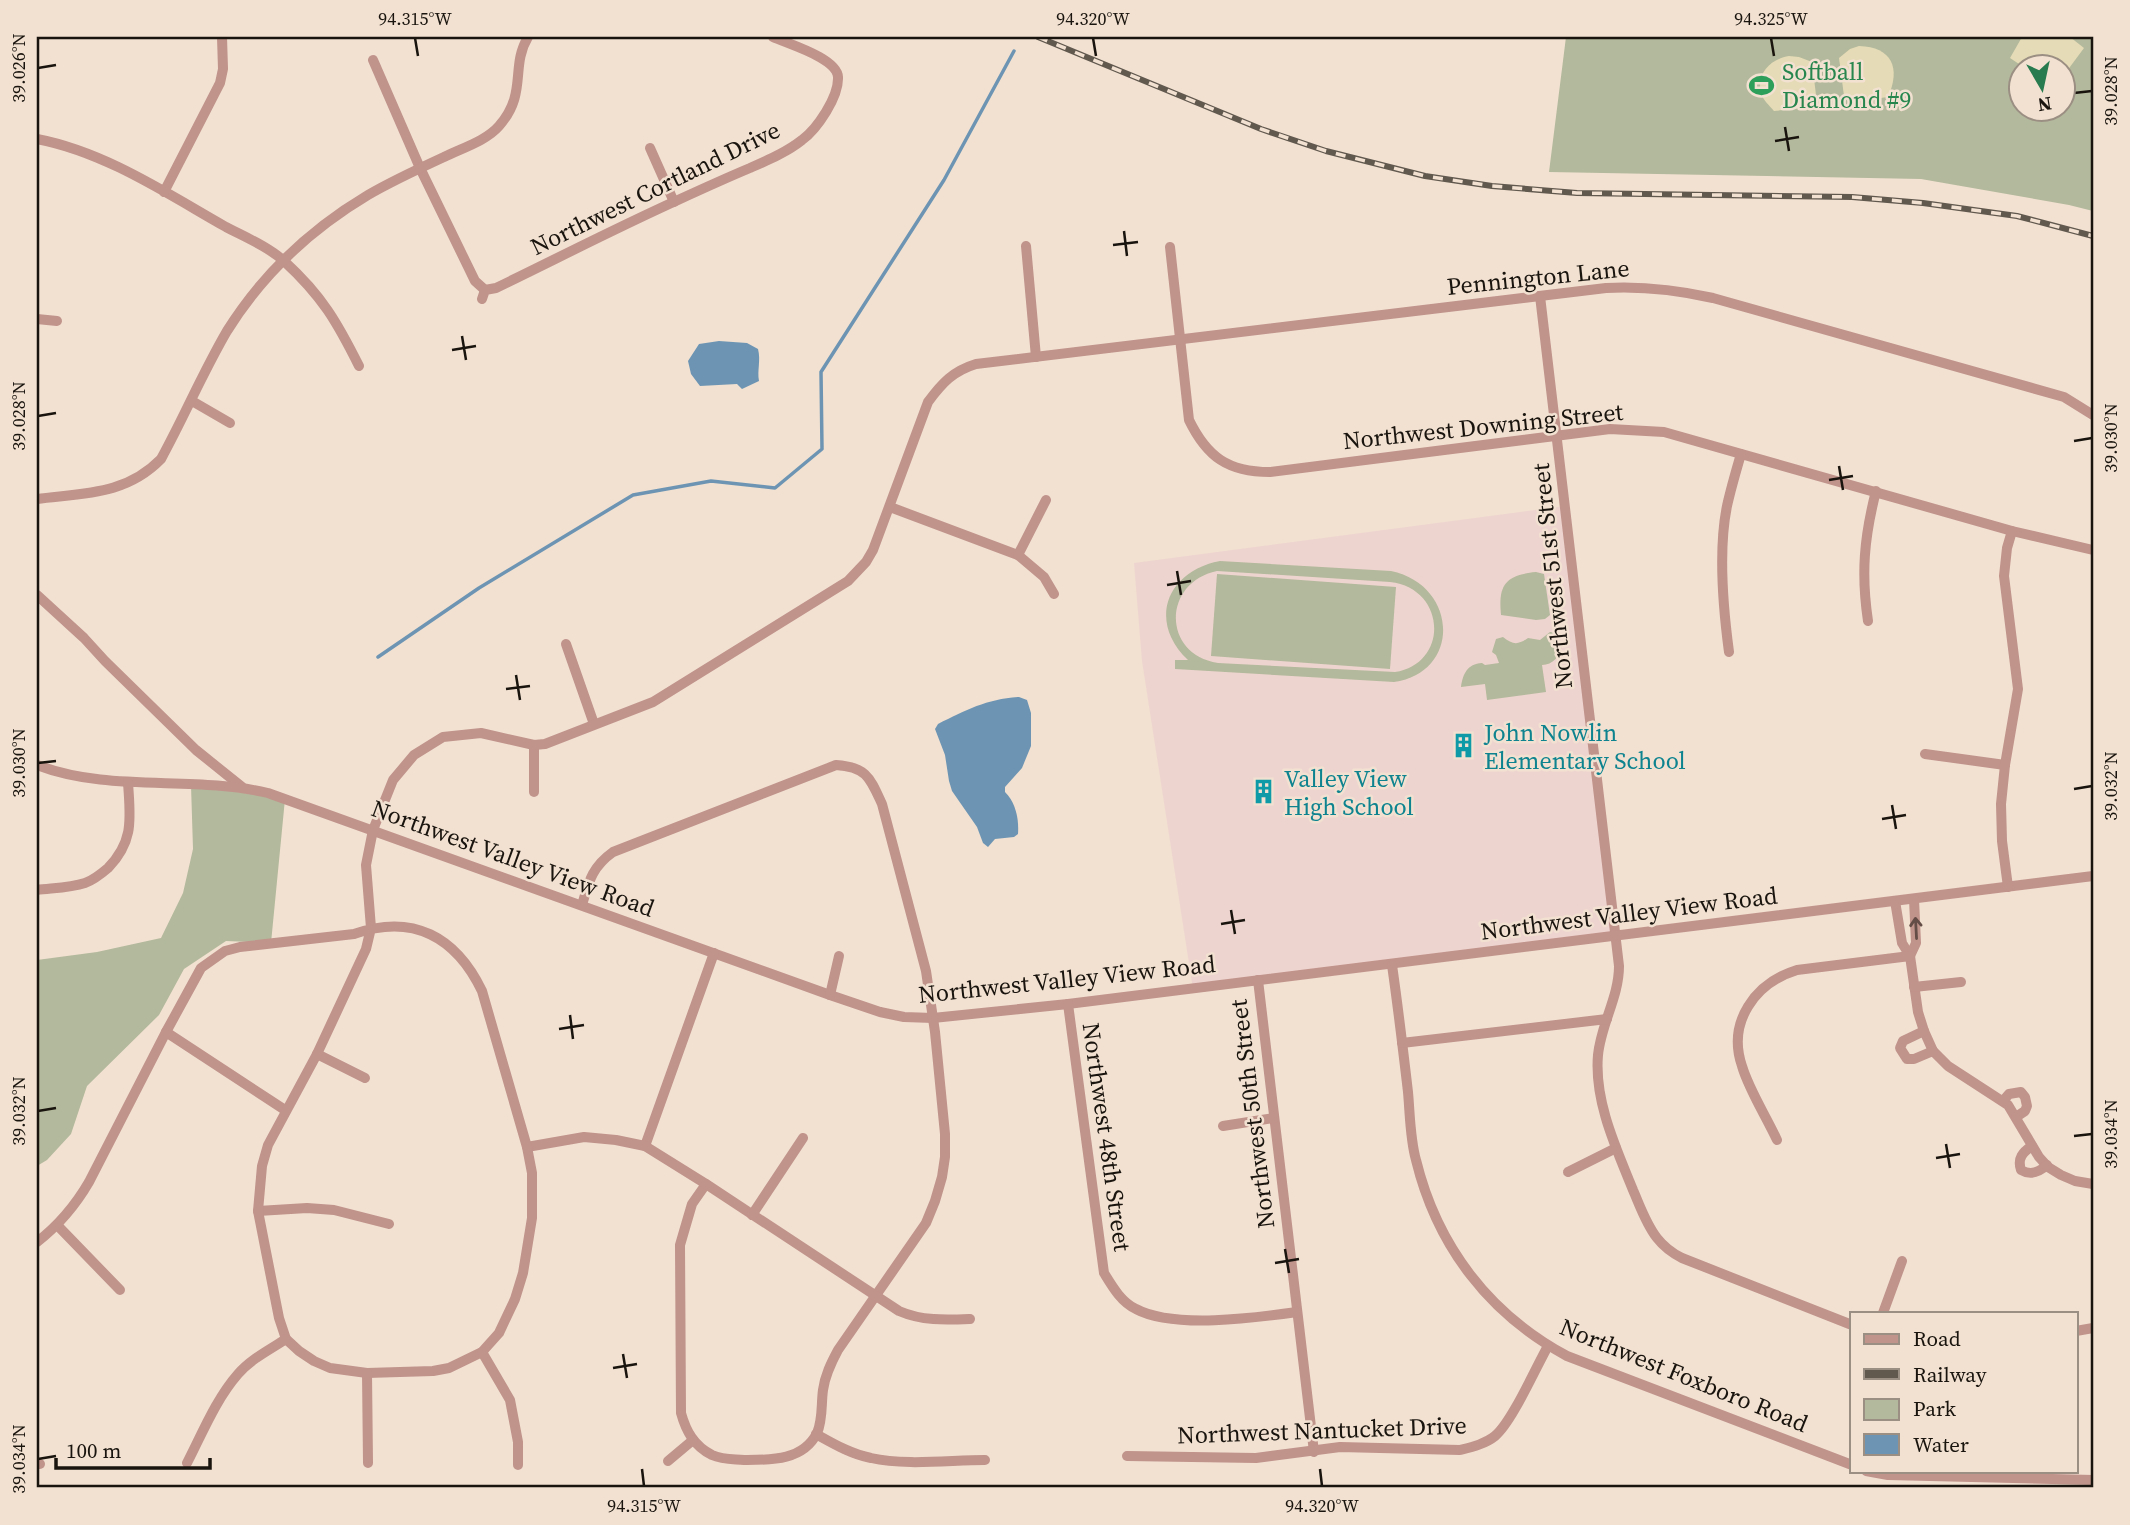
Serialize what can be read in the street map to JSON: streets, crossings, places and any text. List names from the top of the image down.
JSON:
{
  "streets": {
    "street": [
      "Northwest Cortland Drive",
      "Pennington Lane",
      "Northwest Downing Street",
      "Northwest 51st Street",
      "Northwest Valley View Road",
      "Northwest 50th Street",
      "Northwest 48th Street",
      "Northwest Foxboro Road",
      "Northwest Nantucket Drive"
    ]
  },
  "crossings": [
    ["Pennington Lane", "Northwest Downing Street"],
    ["Pennington Lane", "Northwest 51st Street"],
    ["Northwest Downing Street", "Northwest 51st Street"],
    ["Northwest 51st Street", "Northwest Valley View Road"],
    ["Northwest Valley View Road", "Northwest 50th Street"],
    ["Northwest Valley View Road", "Northwest 48th Street"],
    ["Northwest Valley View Road", "Northwest Foxboro Road"],
    ["Northwest 50th Street", "Northwest 48th Street"],
    ["Northwest 50th Street", "Northwest Nantucket Drive"],
    ["Northwest Foxboro Road", "Northwest Nantucket Drive"]
  ],
  "places": {
    "sports": ["Softball Diamond #9"],
    "building": ["John Nowlin Elementary School", "Valley View High School"]
  },
  "legend": [
    "Road",
    "Railway",
    "Park",
    "Water"
  ],
  "scale_bar": "100 m",
  "north": "bottom",
  "coordinates": [
    "94.315°W",
    "94.320°W",
    "94.325°W",
    "39.026°N",
    "39.028°N",
    "39.030°N",
    "39.032°N",
    "39.034°N"
  ]
}
